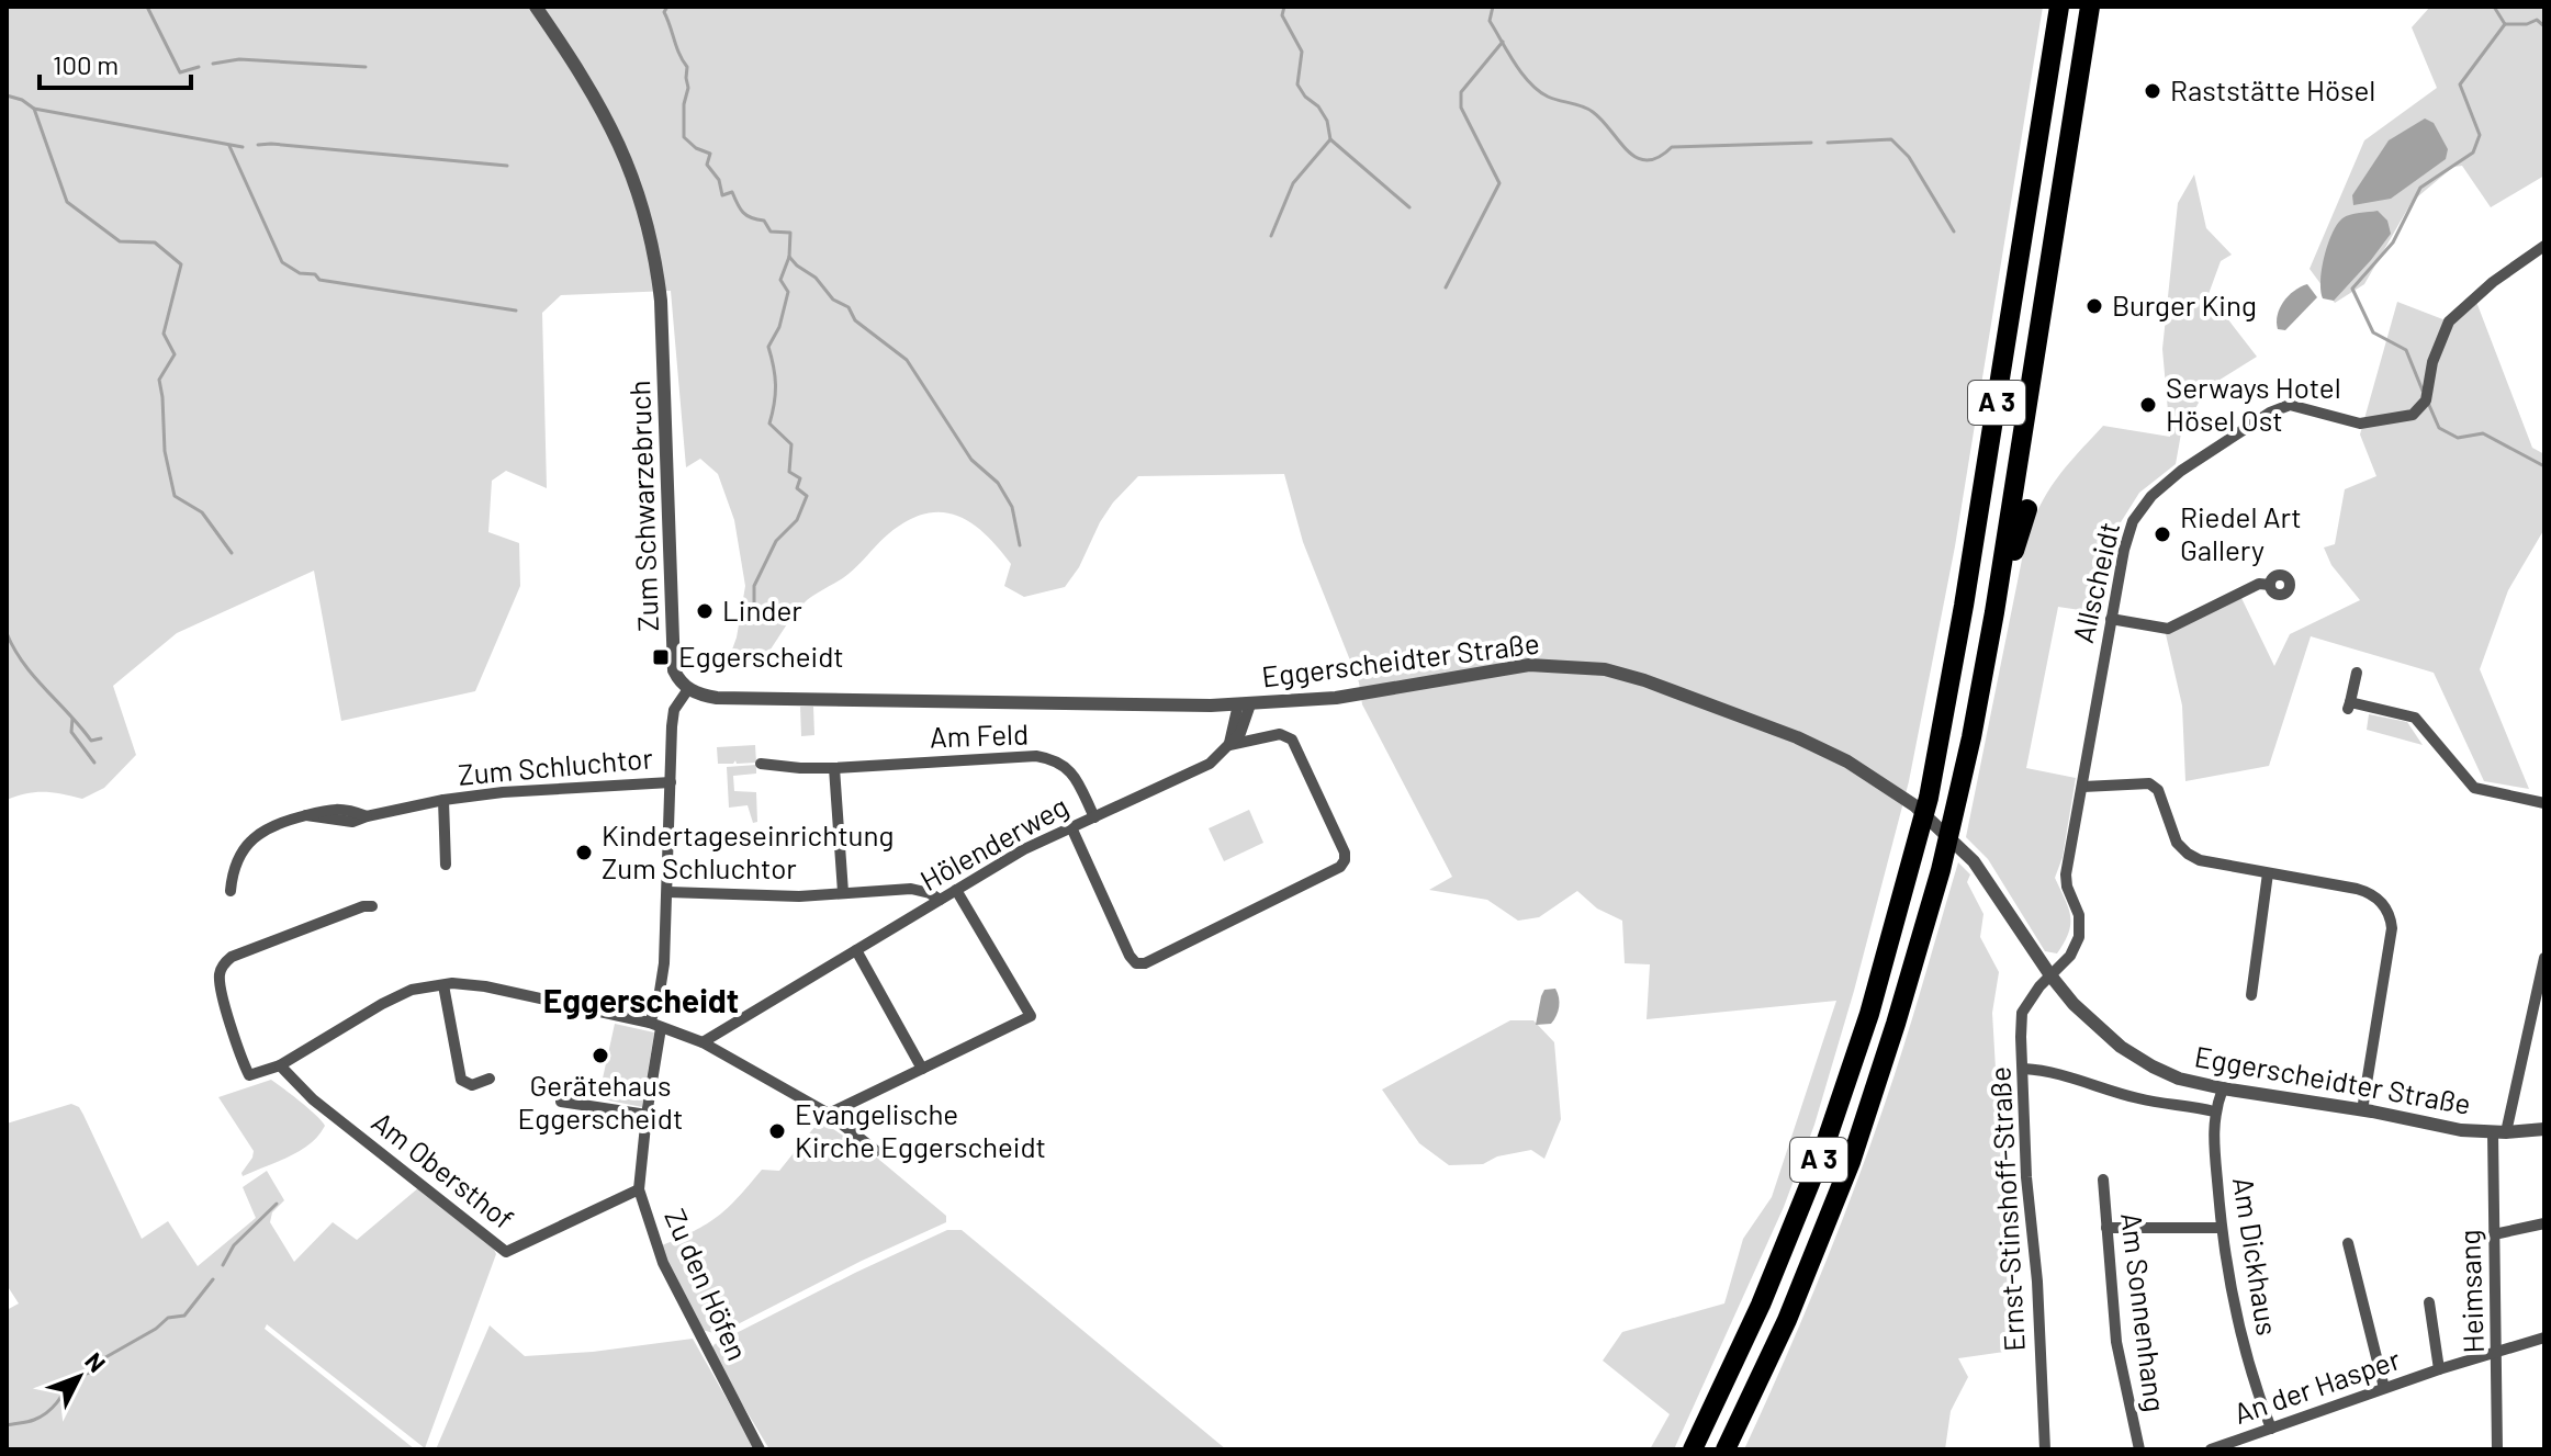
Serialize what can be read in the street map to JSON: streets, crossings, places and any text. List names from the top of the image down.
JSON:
{
  "streets": {
    "highway": ["A 3"],
    "street": [
      "Zum Schwarzebruch",
      "Allscheidt",
      "Eggerscheidter Straße",
      "Am Feld",
      "Zum Schluchtor",
      "Hölenderweg",
      "Am Obersthof",
      "Ernst-Stinshoff-Straße",
      "Am Dickhaus",
      "Zu den Höfen",
      "Heimsang",
      "Am Sonnenhang",
      "An der Hasper"
    ]
  },
  "crossings": [
    ["Zum Schwarzebruch", "Eggerscheidter Straße"],
    ["Allscheidt", "Eggerscheidter Straße"],
    ["Allscheidt", "Ernst-Stinshoff-Straße"],
    ["Eggerscheidter Straße", "Hölenderweg"],
    ["Eggerscheidter Straße", "Ernst-Stinshoff-Straße"],
    ["Eggerscheidter Straße", "Am Dickhaus"],
    ["Eggerscheidter Straße", "Heimsang"],
    ["Am Feld", "Hölenderweg"],
    ["Am Obersthof", "Zu den Höfen"],
    ["Am Dickhaus", "An der Hasper"],
    ["Heimsang", "An der Hasper"]
  ],
  "districts": ["Eggerscheidt"],
  "places": {
    "other": [
      "Raststätte Hösel",
      "Burger King",
      "Serways Hotel Hösel Ost",
      "Riedel Art Gallery",
      "Linder",
      "Kindertageseinrichtung Zum Schluchtor",
      "Gerätehaus Eggerscheidt",
      "Evangelische Kirche Eggerscheidt"
    ],
    "transit": ["Eggerscheidt"]
  },
  "scale_bar": "100 m",
  "north": "top right"
}
